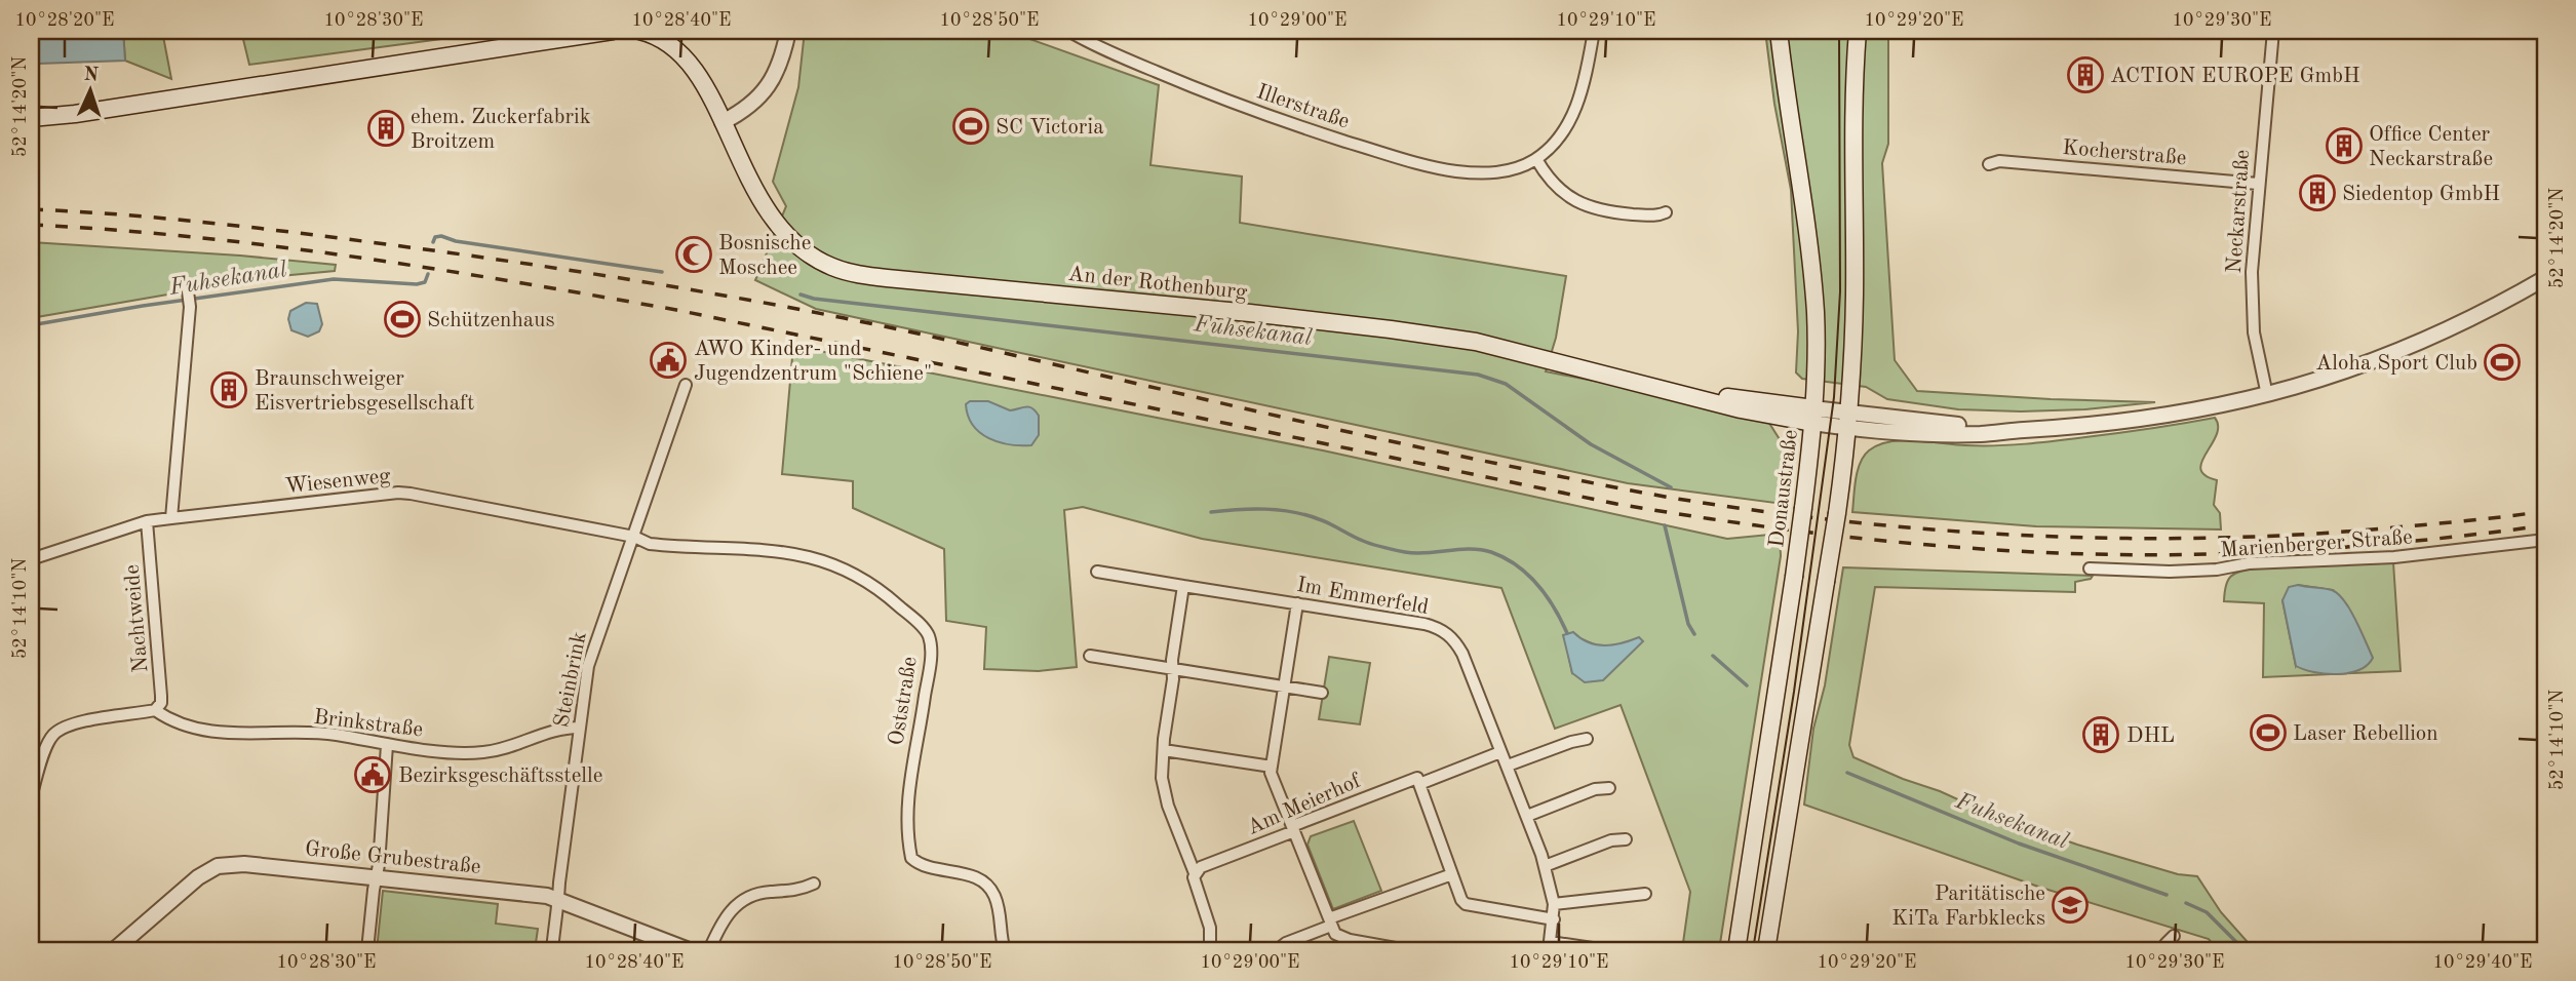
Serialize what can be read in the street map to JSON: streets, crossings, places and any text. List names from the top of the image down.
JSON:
{
  "streets": {
    "main road": ["An der Rothenburg", "Donaustraße"],
    "street": [
      "Illerstraße",
      "Kocherstraße",
      "Neckarstraße",
      "Wiesenweg",
      "Marienberger Straße",
      "Im Emmerfeld",
      "Nachtweide",
      "Steinbrink",
      "Oststraße",
      "Brinkstraße",
      "Am Meierhof",
      "Große Grubestraße"
    ]
  },
  "crossings": [
    ["Kocherstraße", "Neckarstraße"],
    ["An der Rothenburg", "Donaustraße"],
    ["Wiesenweg", "Nachtweide"],
    ["Wiesenweg", "Steinbrink"],
    ["Wiesenweg", "Oststraße"],
    ["Im Emmerfeld", "Am Meierhof"],
    ["Nachtweide", "Brinkstraße"],
    ["Steinbrink", "Oststraße"],
    ["Steinbrink", "Brinkstraße"],
    ["Steinbrink", "Große Grubestraße"]
  ],
  "water": ["Fuhsekanal"],
  "places": {
    "building": [
      "ACTION EUROPE GmbH",
      "ehem. Zuckerfabrik Broitzem",
      "Office Center Neckarstraße",
      "Siedentop GmbH",
      "Braunschweiger Eisvertriebsgesellschaft",
      "DHL"
    ],
    "sports": [
      "SC Victoria",
      "Schützenhaus",
      "Aloha Sport Club",
      "Laser Rebellion"
    ],
    "mosque": ["Bosnische Moschee"],
    "public building": ["AWO Kinder- und Jugendzentrum \"Schiene\"", "Bezirksgeschäftsstelle"],
    "school or university": ["Paritätische KiTa Farbklecks"]
  },
  "north": "top",
  "coordinates": [
    "10°28'20\"E",
    "10°28'30\"E",
    "10°28'40\"E",
    "10°28'50\"E",
    "10°29'00\"E",
    "10°29'10\"E",
    "10°29'20\"E",
    "10°29'30\"E",
    "52°14'20\"N",
    "52°14'10\"N",
    "10°29'40\"E"
  ]
}
